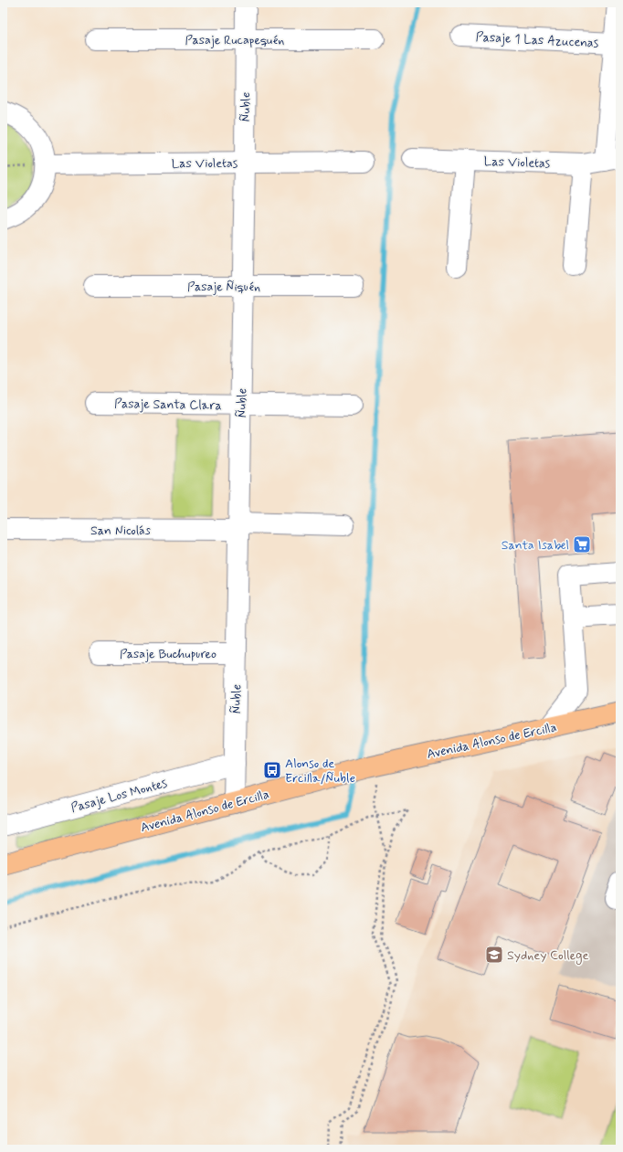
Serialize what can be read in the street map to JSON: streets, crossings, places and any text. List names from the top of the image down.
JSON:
{
  "streets": {
    "main road": ["Avenida Alonso de Ercilla"],
    "street": [
      "Pasaje Rucapequén",
      "Pasaje 1 Las Azucenas",
      "Ñuble",
      "Las Violetas",
      "Pasaje Ñiquén",
      "Pasaje Santa Clara",
      "San Nicolás",
      "Pasaje Buchupureo",
      "Pasaje Los Montes"
    ]
  },
  "crossings": [
    ["Pasaje Rucapequén", "Ñuble"],
    ["Ñuble", "Las Violetas"],
    ["Ñuble", "Pasaje Ñiquén"],
    ["Ñuble", "Pasaje Santa Clara"],
    ["Ñuble", "San Nicolás"],
    ["Ñuble", "Pasaje Buchupureo"],
    ["Ñuble", "Avenida Alonso de Ercilla"],
    ["Ñuble", "Pasaje Los Montes"]
  ],
  "places": {
    "supermarket": ["Santa Isabel"],
    "bus stop": ["Alonso de Ercilla/Ñuble"],
    "school or university": ["Sydney College"]
  }
}
